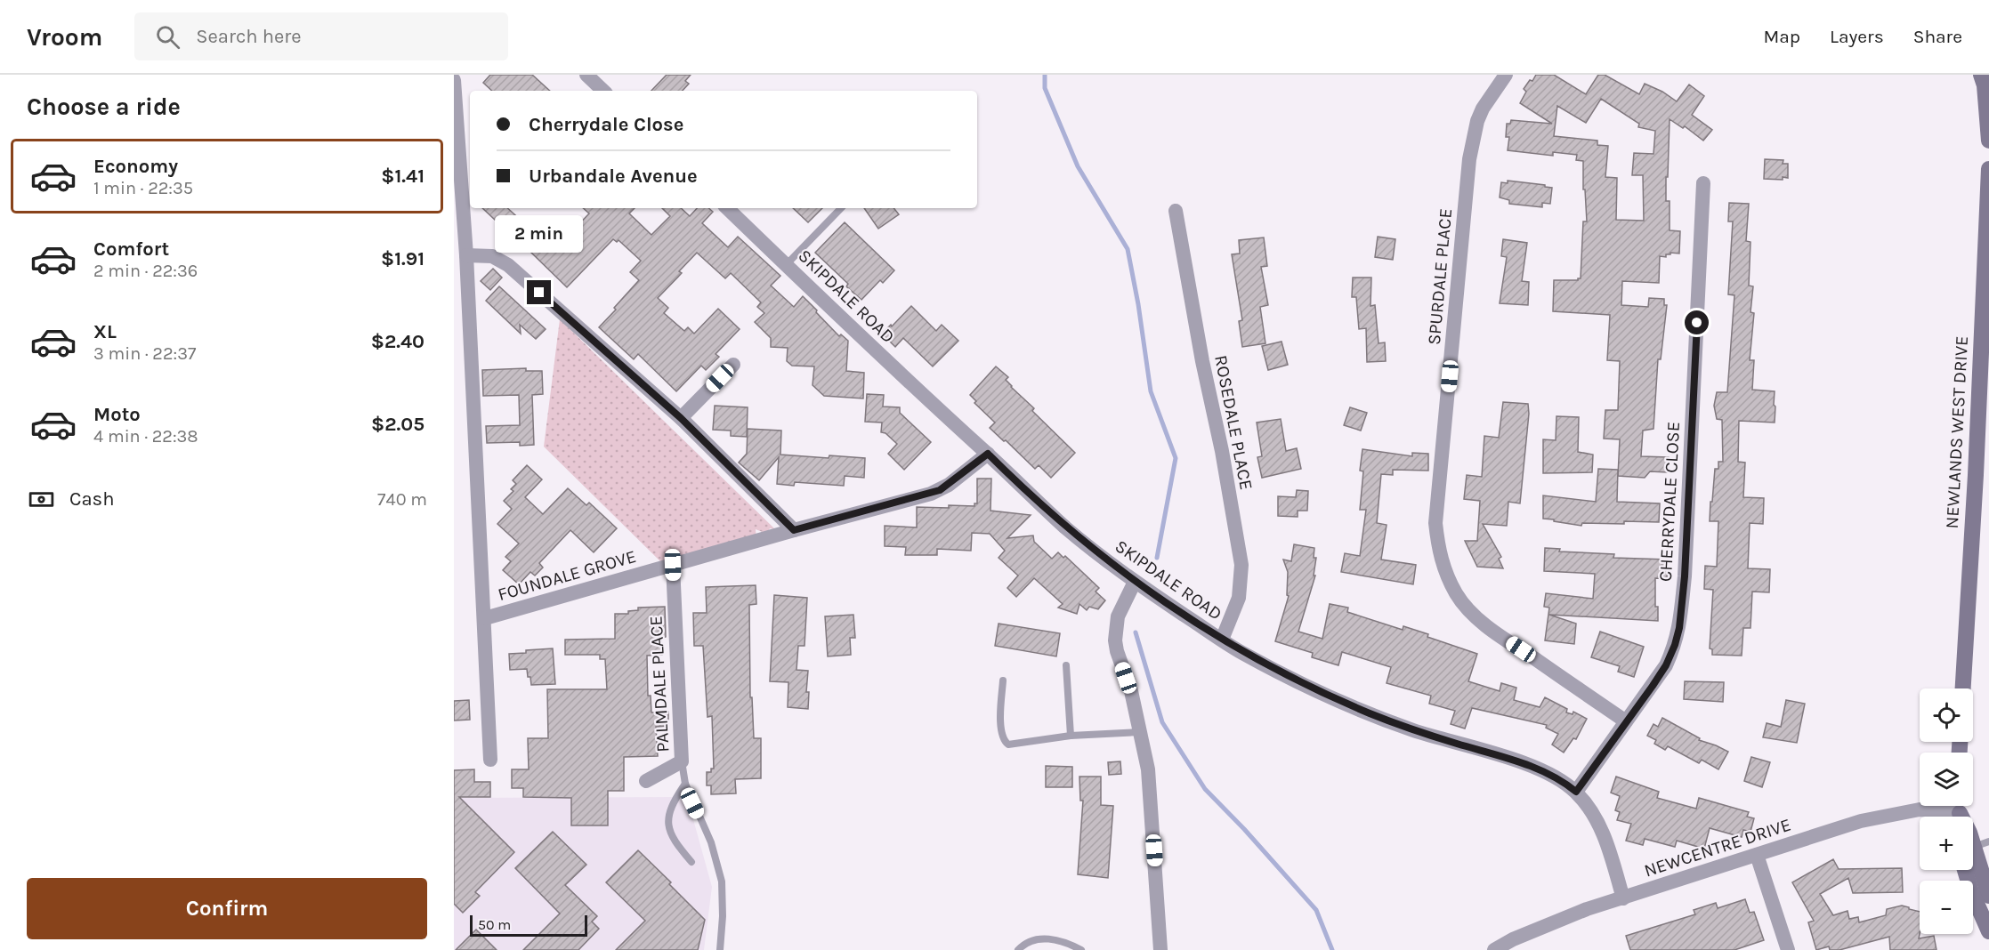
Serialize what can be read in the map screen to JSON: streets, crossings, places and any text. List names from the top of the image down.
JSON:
{
  "streets": {
    "street": [
      "SPURDALE PLACE",
      "SKIPDALE ROAD",
      "ROSEDALE PLACE",
      "NEWLANDS WEST DRIVE",
      "CHERRYDALE CLOSE",
      "FOUNDALE GROVE",
      "PALMDALE PLACE",
      "NEWCENTRE DRIVE"
    ]
  },
  "crossings": [
    ["SPURDALE PLACE", "CHERRYDALE CLOSE"],
    ["SKIPDALE ROAD", "ROSEDALE PLACE"],
    ["SKIPDALE ROAD", "CHERRYDALE CLOSE"],
    ["SKIPDALE ROAD", "FOUNDALE GROVE"],
    ["SKIPDALE ROAD", "NEWCENTRE DRIVE"],
    ["FOUNDALE GROVE", "PALMDALE PLACE"]
  ],
  "scale_bar": "50 m",
  "page": {
    "header": "Vroom",
    "search": "Search here",
    "nav": ["Map", "Layers", "Share"],
    "heading": "Choose a ride",
    "banner": ["Cherrydale Close", "Urbandale Avenue"],
    "list": [
      {
        "name": "Economy",
        "note": "1 min · 22:35",
        "value": "$1.41"
      },
      {
        "name": "Comfort",
        "note": "2 min · 22:36",
        "value": "$1.91"
      },
      {
        "name": "XL",
        "note": "3 min · 22:37",
        "value": "$2.40"
      },
      {
        "name": "Moto",
        "note": "4 min · 22:38",
        "value": "$2.05"
      }
    ],
    "bubble": "2 min",
    "pay": ["Cash", "740 m"],
    "map_buttons": ["+", "−"],
    "buttons": "Confirm",
    "scale": "50 m"
  }
}
